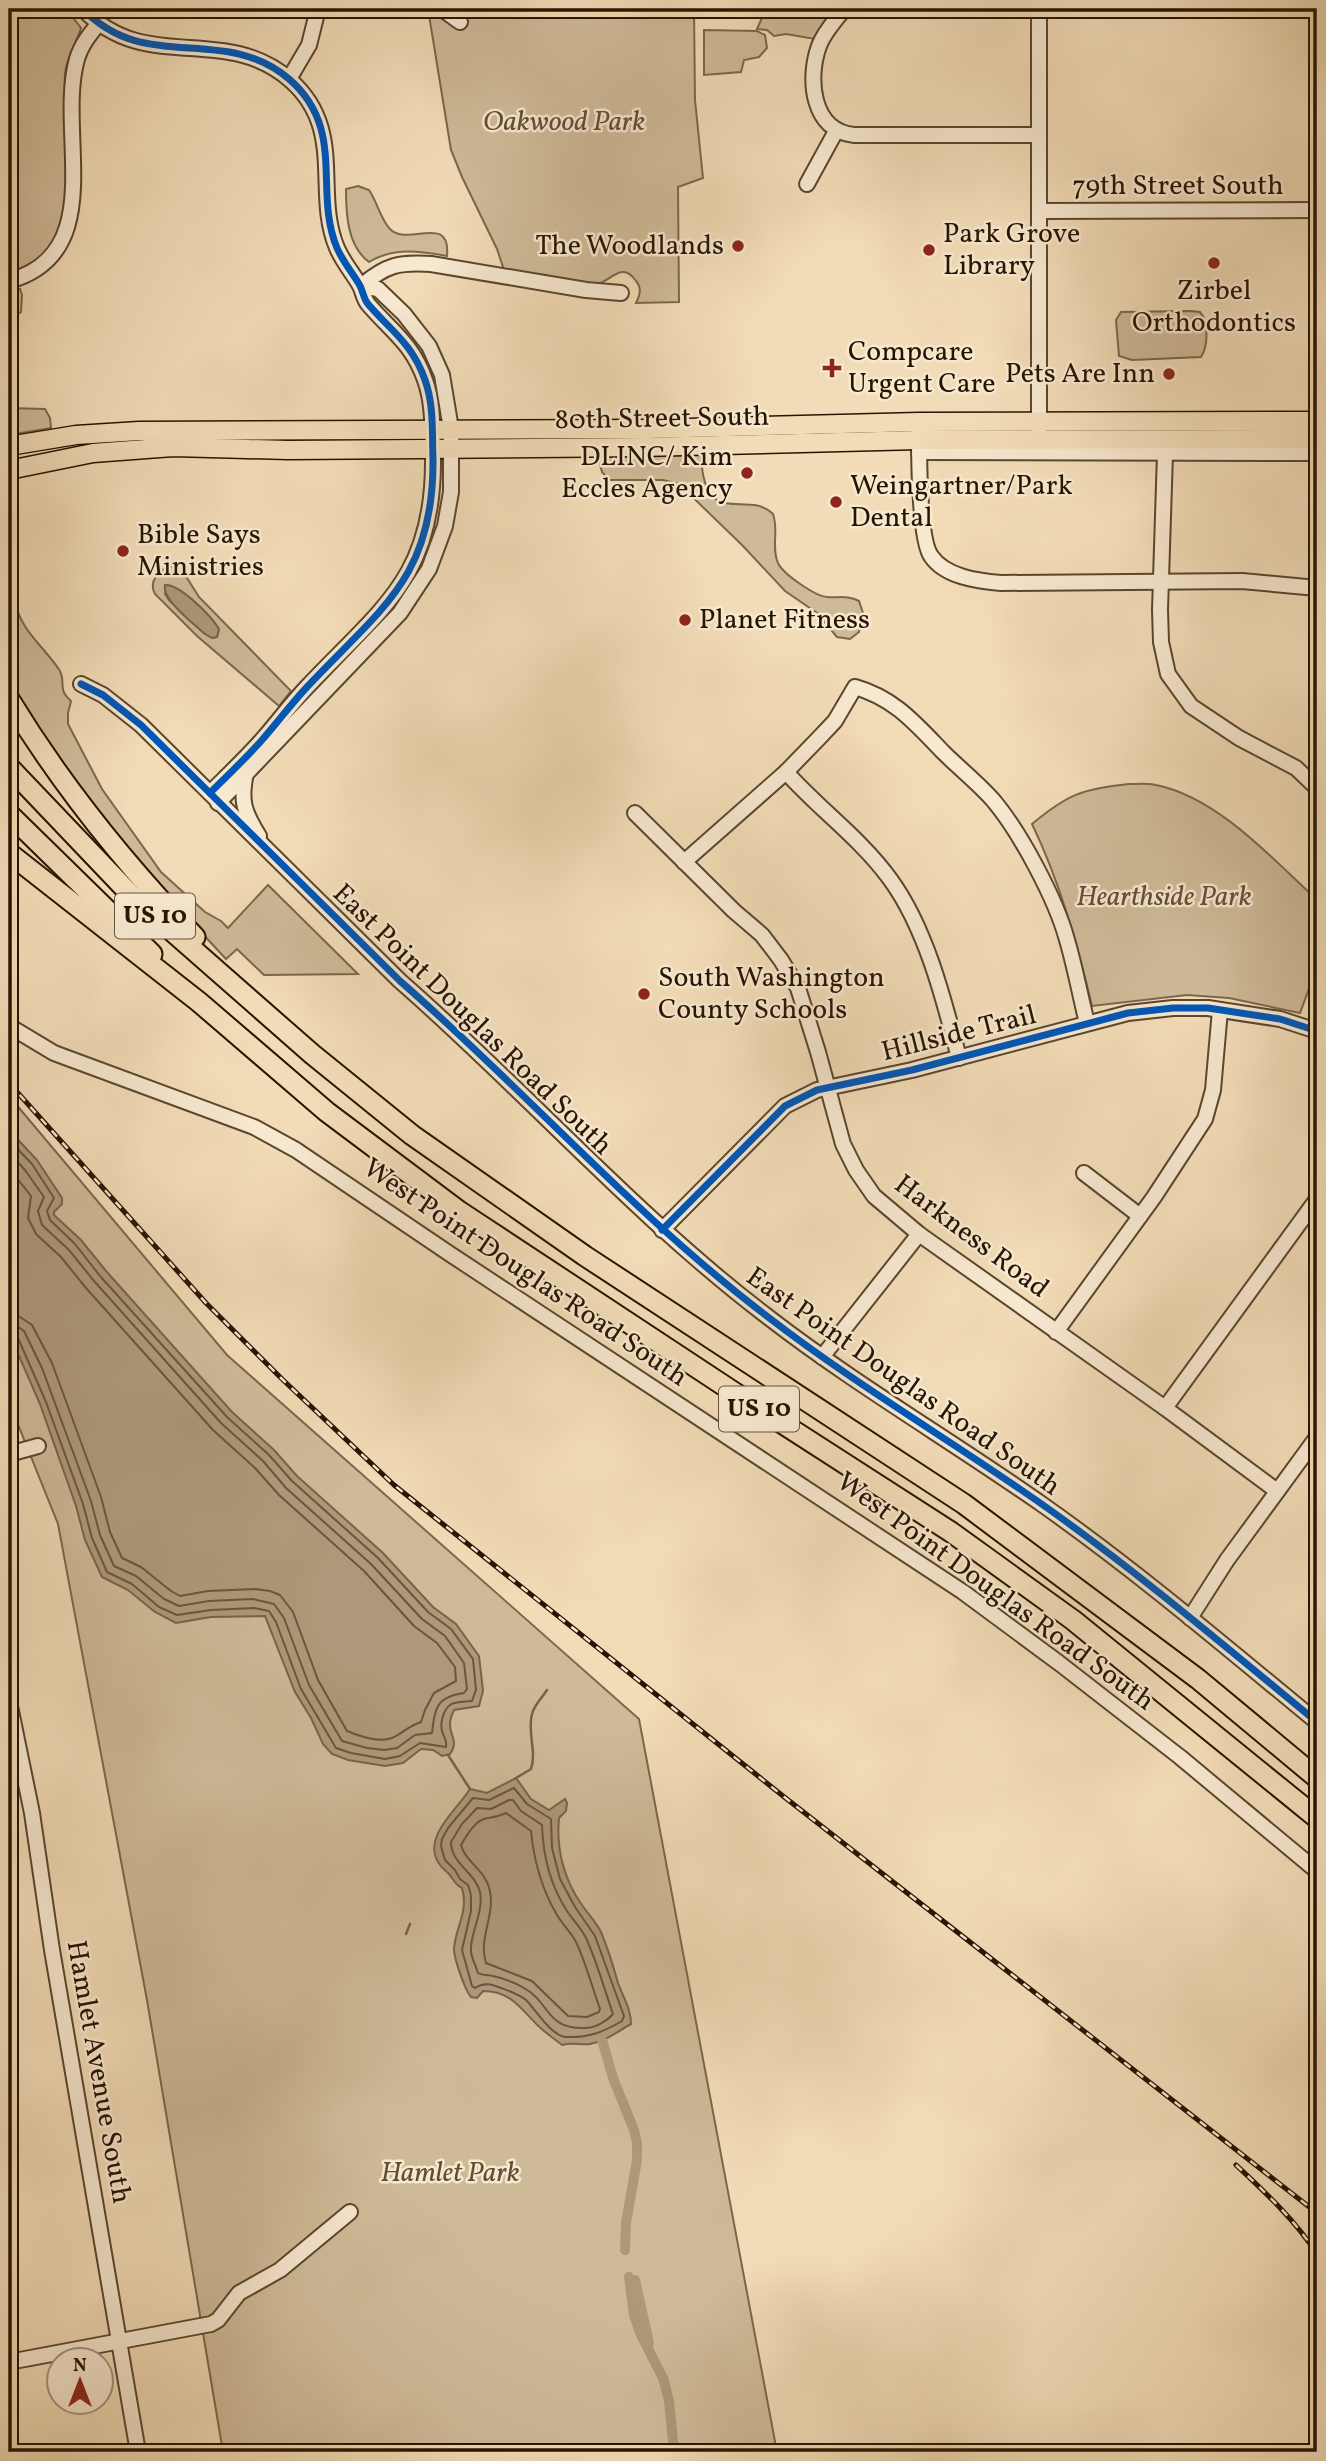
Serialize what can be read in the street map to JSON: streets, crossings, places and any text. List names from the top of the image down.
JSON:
{
  "streets": {
    "highway": ["US 10"],
    "main road": ["80th Street South"],
    "street": [
      "79th Street South",
      "East Point Douglas Road South",
      "Hillside Trail",
      "Harkness Road",
      "West Point Douglas Road South",
      "Hamlet Avenue South"
    ]
  },
  "crossings": [
    ["East Point Douglas Road South", "Hillside Trail"],
    ["Hillside Trail", "Harkness Road"]
  ],
  "parks": ["Oakwood Park", "Hearthside Park", "Hamlet Park"],
  "places": {
    "other": [
      "The Woodlands",
      "Park Grove Library",
      "Zirbel Orthodontics",
      "Pets Are Inn",
      "DLINC/ Kim Eccles Agency",
      "Weingartner/Park Dental",
      "Bible Says Ministries",
      "Planet Fitness",
      "South Washington County Schools"
    ],
    "health": ["Compcare Urgent Care"]
  },
  "north": "top"
}
